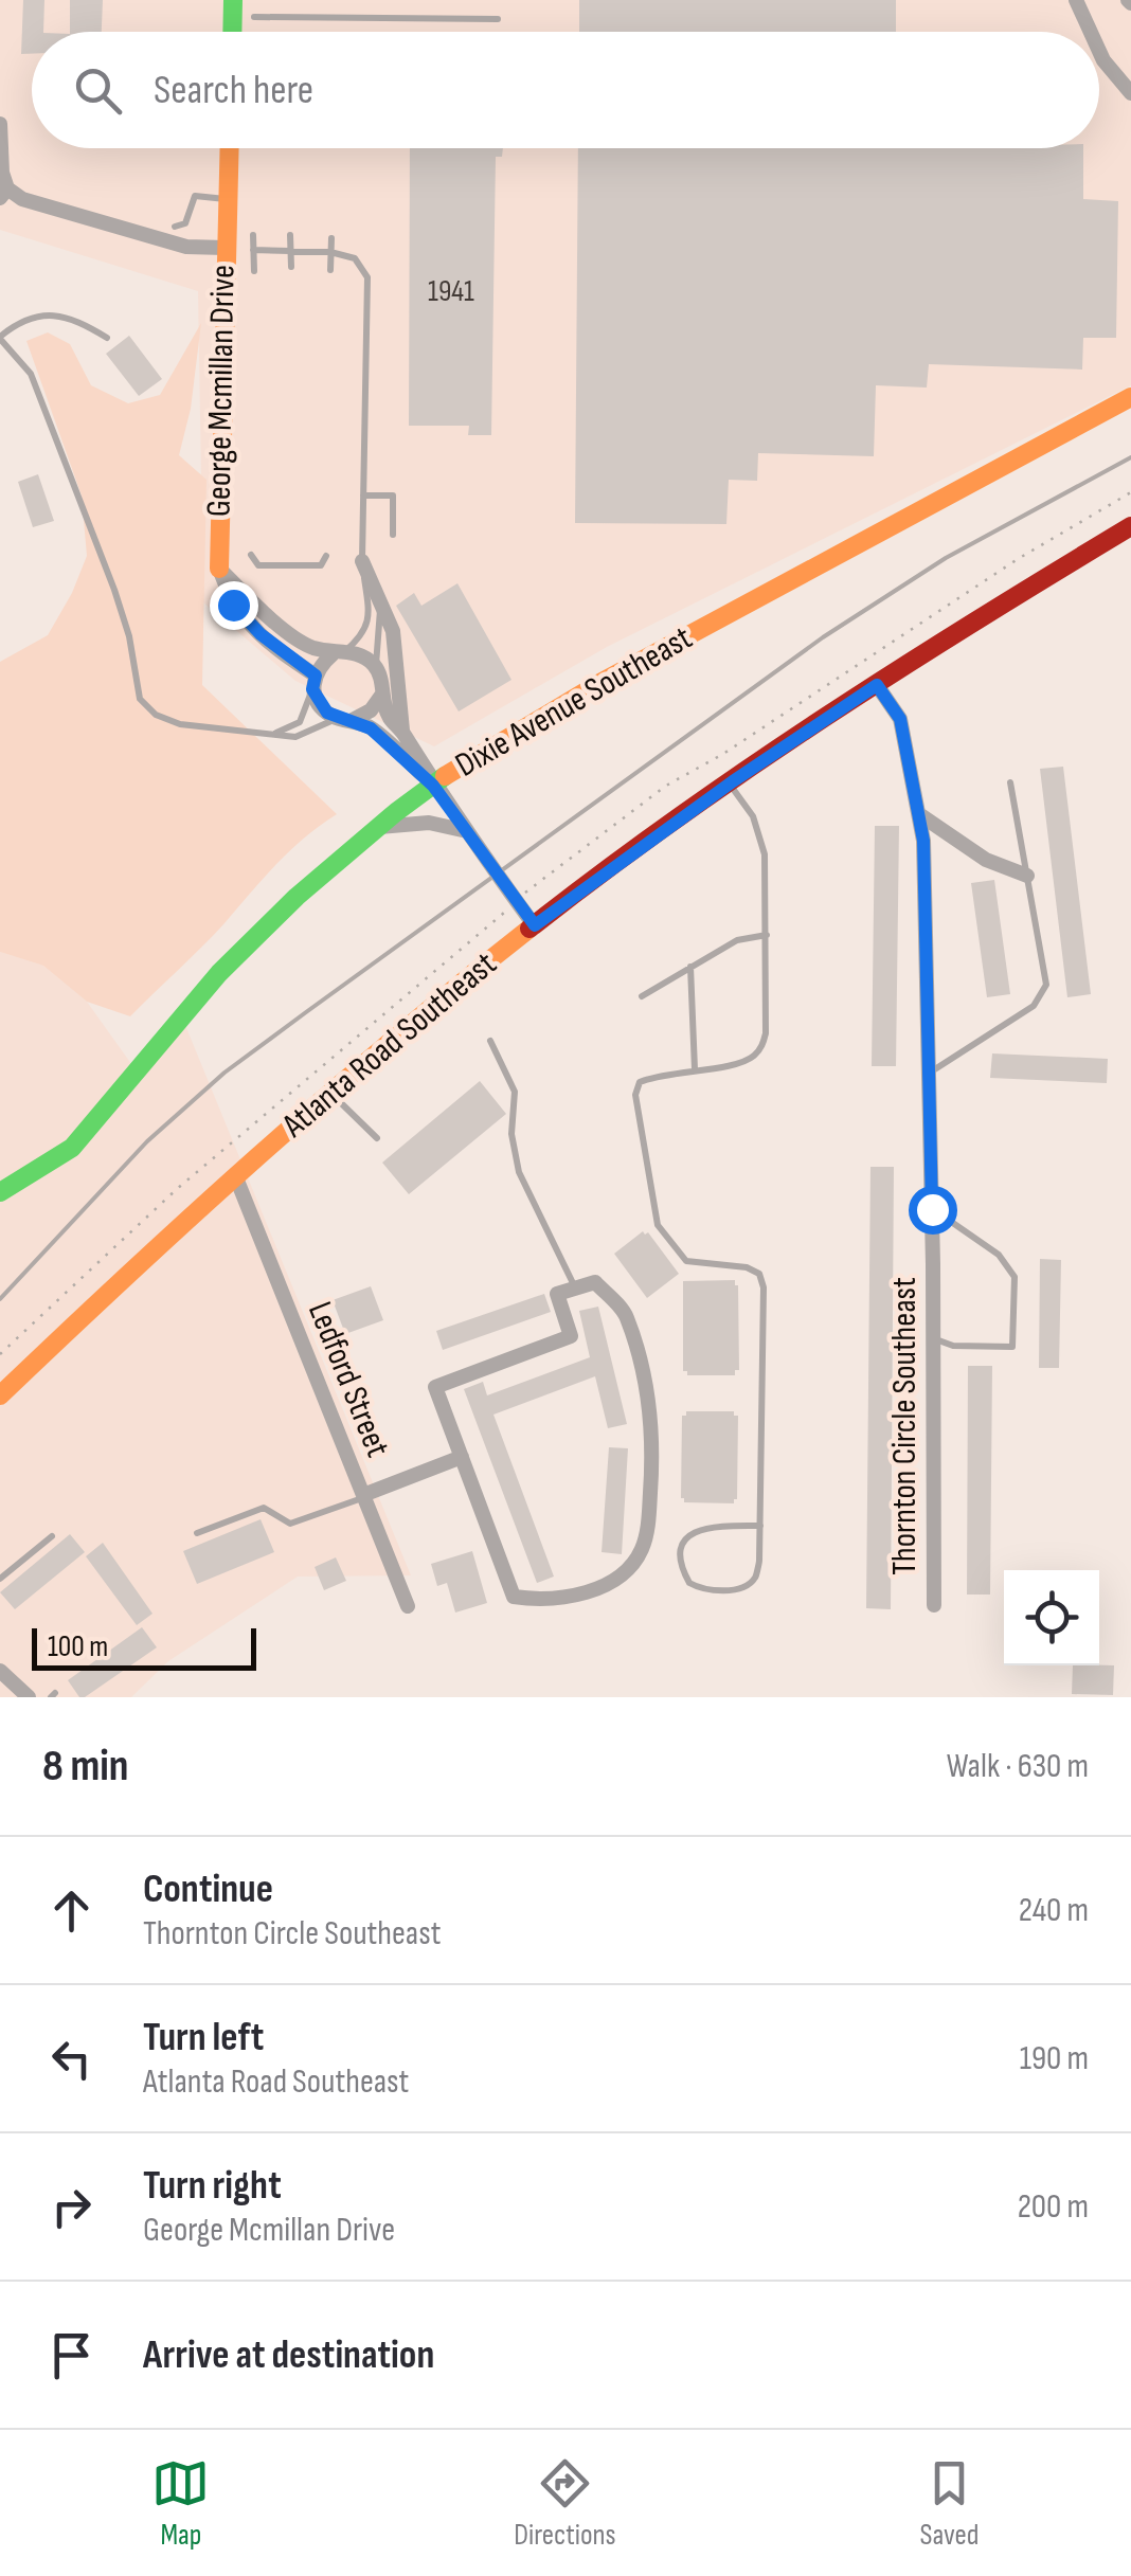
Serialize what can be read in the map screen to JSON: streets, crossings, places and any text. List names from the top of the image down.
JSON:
{
  "streets": {
    "street": [
      "George Mcmillan Drive",
      "Dixie Avenue Southeast",
      "Atlanta Road Southeast",
      "Ledford Street",
      "Thornton Circle Southeast"
    ]
  },
  "crossings": [
    ["George Mcmillan Drive", "Dixie Avenue Southeast"],
    ["George Mcmillan Drive", "Atlanta Road Southeast"],
    ["Atlanta Road Southeast", "Ledford Street"],
    ["Atlanta Road Southeast", "Thornton Circle Southeast"]
  ],
  "house_numbers": ["1941"],
  "scale_bar": "100 m",
  "page": {
    "search": "Search here",
    "scale": "100 m",
    "heading": ["8 min", "Walk · 630 m"],
    "list": [
      ["Continue", "Thornton Circle Southeast", "240 m"],
      ["Turn left", "Atlanta Road Southeast", "190 m"],
      ["Turn right", "George Mcmillan Drive", "200 m"],
      "Arrive at destination"
    ],
    "nav": ["Map", "Directions", "Saved"]
  }
}
